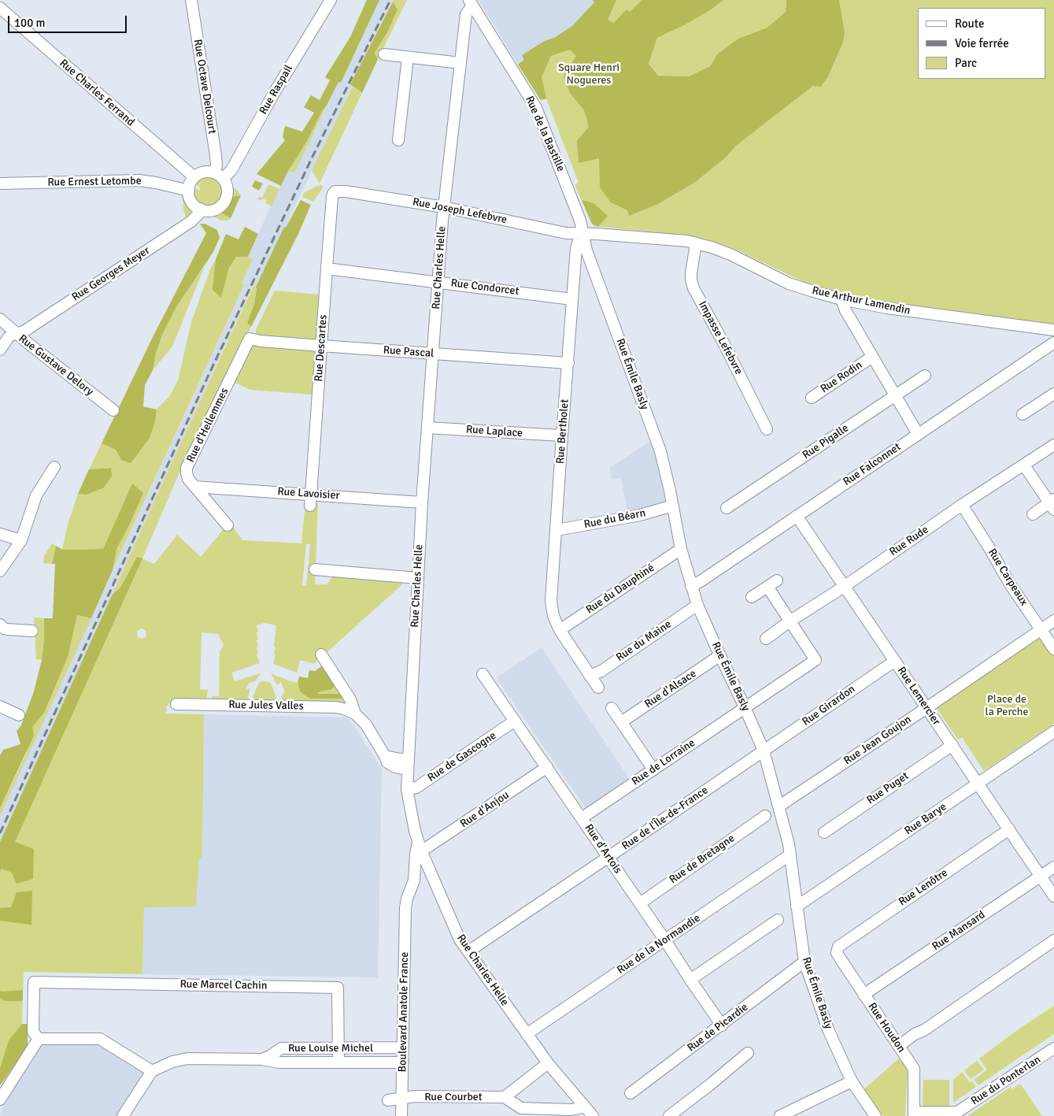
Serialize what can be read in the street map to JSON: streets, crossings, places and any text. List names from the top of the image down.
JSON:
{
  "streets": {
    "street": [
      "Rue Octave Delcourt",
      "Rue Raspail",
      "Rue Charles Ferrand",
      "Rue de la Bastille",
      "Rue Ernest Letombe",
      "Rue Joseph Lefebvre",
      "Rue Charles Helle",
      "Rue Georges Meyer",
      "Rue Condorcet",
      "Rue Arthur Lamendin",
      "Impasse Lefebvre",
      "Rue Descartes",
      "Rue Pascal",
      "Rue Gustave Delory",
      "Rue Émile Basly",
      "Rue Rodin",
      "Rue d'Hellemmes",
      "Rue Laplace",
      "Rue Bertholet",
      "Rue Pigalle",
      "Rue Falconnet",
      "Rue Lavoisier",
      "Rue du Béarn",
      "Rue Rude",
      "Rue Carpeaux",
      "Rue du Dauphiné",
      "Rue du Maine",
      "Rue d'Alsace",
      "Rue Lemercier",
      "Rue Jules Valles",
      "Rue Girardon",
      "Rue Jean Goujon",
      "Rue de Gascogne",
      "Rue de Lorraine",
      "Rue Puget",
      "Rue d'Anjou",
      "Rue de l'Île-de-France",
      "Rue Barye",
      "Rue d'Artois",
      "Rue de Bretagne",
      "Rue Lenôtre",
      "Rue Mansard",
      "Rue de la Normandie",
      "Rue Marcel Cachin",
      "Boulevard Anatole France",
      "Rue de Picardie",
      "Rue Houdon",
      "Rue Louise Michel",
      "Rue du Ponterlan",
      "Rue Courbet"
    ]
  },
  "crossings": [
    ["Rue Octave Delcourt", "Rue Raspail"],
    ["Rue Octave Delcourt", "Rue Charles Ferrand"],
    ["Rue Octave Delcourt", "Rue Ernest Letombe"],
    ["Rue Octave Delcourt", "Rue Georges Meyer"],
    ["Rue Raspail", "Rue Charles Ferrand"],
    ["Rue Raspail", "Rue Ernest Letombe"],
    ["Rue Raspail", "Rue Georges Meyer"],
    ["Rue Charles Ferrand", "Rue Ernest Letombe"],
    ["Rue Charles Ferrand", "Rue Georges Meyer"],
    ["Rue de la Bastille", "Rue Joseph Lefebvre"],
    ["Rue de la Bastille", "Rue Charles Helle"],
    ["Rue de la Bastille", "Rue Arthur Lamendin"],
    ["Rue de la Bastille", "Rue Émile Basly"],
    ["Rue de la Bastille", "Rue Bertholet"],
    ["Rue Ernest Letombe", "Rue Georges Meyer"],
    ["Rue Joseph Lefebvre", "Rue Charles Helle"],
    ["Rue Joseph Lefebvre", "Rue Arthur Lamendin"],
    ["Rue Joseph Lefebvre", "Rue Descartes"],
    ["Rue Joseph Lefebvre", "Rue Émile Basly"],
    ["Rue Joseph Lefebvre", "Rue Bertholet"],
    ["Rue Charles Helle", "Rue Condorcet"],
    ["Rue Charles Helle", "Rue Pascal"],
    ["Rue Charles Helle", "Rue Laplace"],
    ["Rue Charles Helle", "Rue Lavoisier"],
    ["Rue Charles Helle", "Rue de Gascogne"],
    ["Rue Charles Helle", "Rue d'Anjou"],
    ["Rue Charles Helle", "Rue de l'Île-de-France"],
    ["Rue Charles Helle", "Rue de la Normandie"],
    ["Rue Charles Helle", "Boulevard Anatole France"],
    ["Rue Georges Meyer", "Rue Gustave Delory"],
    ["Rue Condorcet", "Rue Descartes"],
    ["Rue Condorcet", "Rue Bertholet"],
    ["Rue Arthur Lamendin", "Impasse Lefebvre"],
    ["Rue Arthur Lamendin", "Rue Émile Basly"],
    ["Rue Arthur Lamendin", "Rue Bertholet"],
    ["Rue Descartes", "Rue Pascal"],
    ["Rue Descartes", "Rue Lavoisier"],
    ["Rue Pascal", "Rue d'Hellemmes"],
    ["Rue Pascal", "Rue Bertholet"],
    ["Rue Émile Basly", "Rue Bertholet"],
    ["Rue Émile Basly", "Rue Falconnet"],
    ["Rue Émile Basly", "Rue du Béarn"],
    ["Rue Émile Basly", "Rue du Dauphiné"],
    ["Rue Émile Basly", "Rue du Maine"],
    ["Rue Émile Basly", "Rue d'Alsace"],
    ["Rue Émile Basly", "Rue Girardon"],
    ["Rue Émile Basly", "Rue Jean Goujon"],
    ["Rue Émile Basly", "Rue de Lorraine"],
    ["Rue Émile Basly", "Rue de l'Île-de-France"],
    ["Rue Émile Basly", "Rue Barye"],
    ["Rue Émile Basly", "Rue de la Normandie"],
    ["Rue Émile Basly", "Rue de Picardie"],
    ["Rue d'Hellemmes", "Rue Lavoisier"],
    ["Rue Laplace", "Rue Bertholet"],
    ["Rue Bertholet", "Rue du Béarn"],
    ["Rue Bertholet", "Rue du Dauphiné"],
    ["Rue Bertholet", "Rue du Maine"],
    ["Rue Falconnet", "Rue Lemercier"],
    ["Rue Rude", "Rue Carpeaux"],
    ["Rue Rude", "Rue Lemercier"],
    ["Rue Rude", "Rue de Lorraine"],
    ["Rue Carpeaux", "Rue Jean Goujon"],
    ["Rue Lemercier", "Rue Girardon"],
    ["Rue Lemercier", "Rue Jean Goujon"],
    ["Rue Lemercier", "Rue Puget"],
    ["Rue Lemercier", "Rue Barye"],
    ["Rue Lemercier", "Rue Lenôtre"],
    ["Rue Lemercier", "Rue Mansard"],
    ["Rue Girardon", "Rue de l'Île-de-France"],
    ["Rue de Gascogne", "Rue d'Artois"],
    ["Rue de Lorraine", "Rue d'Artois"],
    ["Rue d'Anjou", "Rue d'Artois"],
    ["Rue d'Anjou", "Boulevard Anatole France"],
    ["Rue de l'Île-de-France", "Rue d'Artois"],
    ["Rue d'Artois", "Rue de Bretagne"],
    ["Rue d'Artois", "Rue de la Normandie"],
    ["Rue d'Artois", "Rue de Picardie"],
    ["Rue Lenôtre", "Rue Houdon"],
    ["Rue Mansard", "Rue Houdon"],
    ["Rue Marcel Cachin", "Rue Louise Michel"],
    ["Boulevard Anatole France", "Rue Louise Michel"],
    ["Boulevard Anatole France", "Rue Courbet"],
    ["Rue Houdon", "Rue du Ponterlan"]
  ],
  "parks": ["Square Henri Nogueres", "Place de la Perche"],
  "legend": ["Route", "Voie ferrée", "Parc"],
  "scale_bar": "100 m"
}
